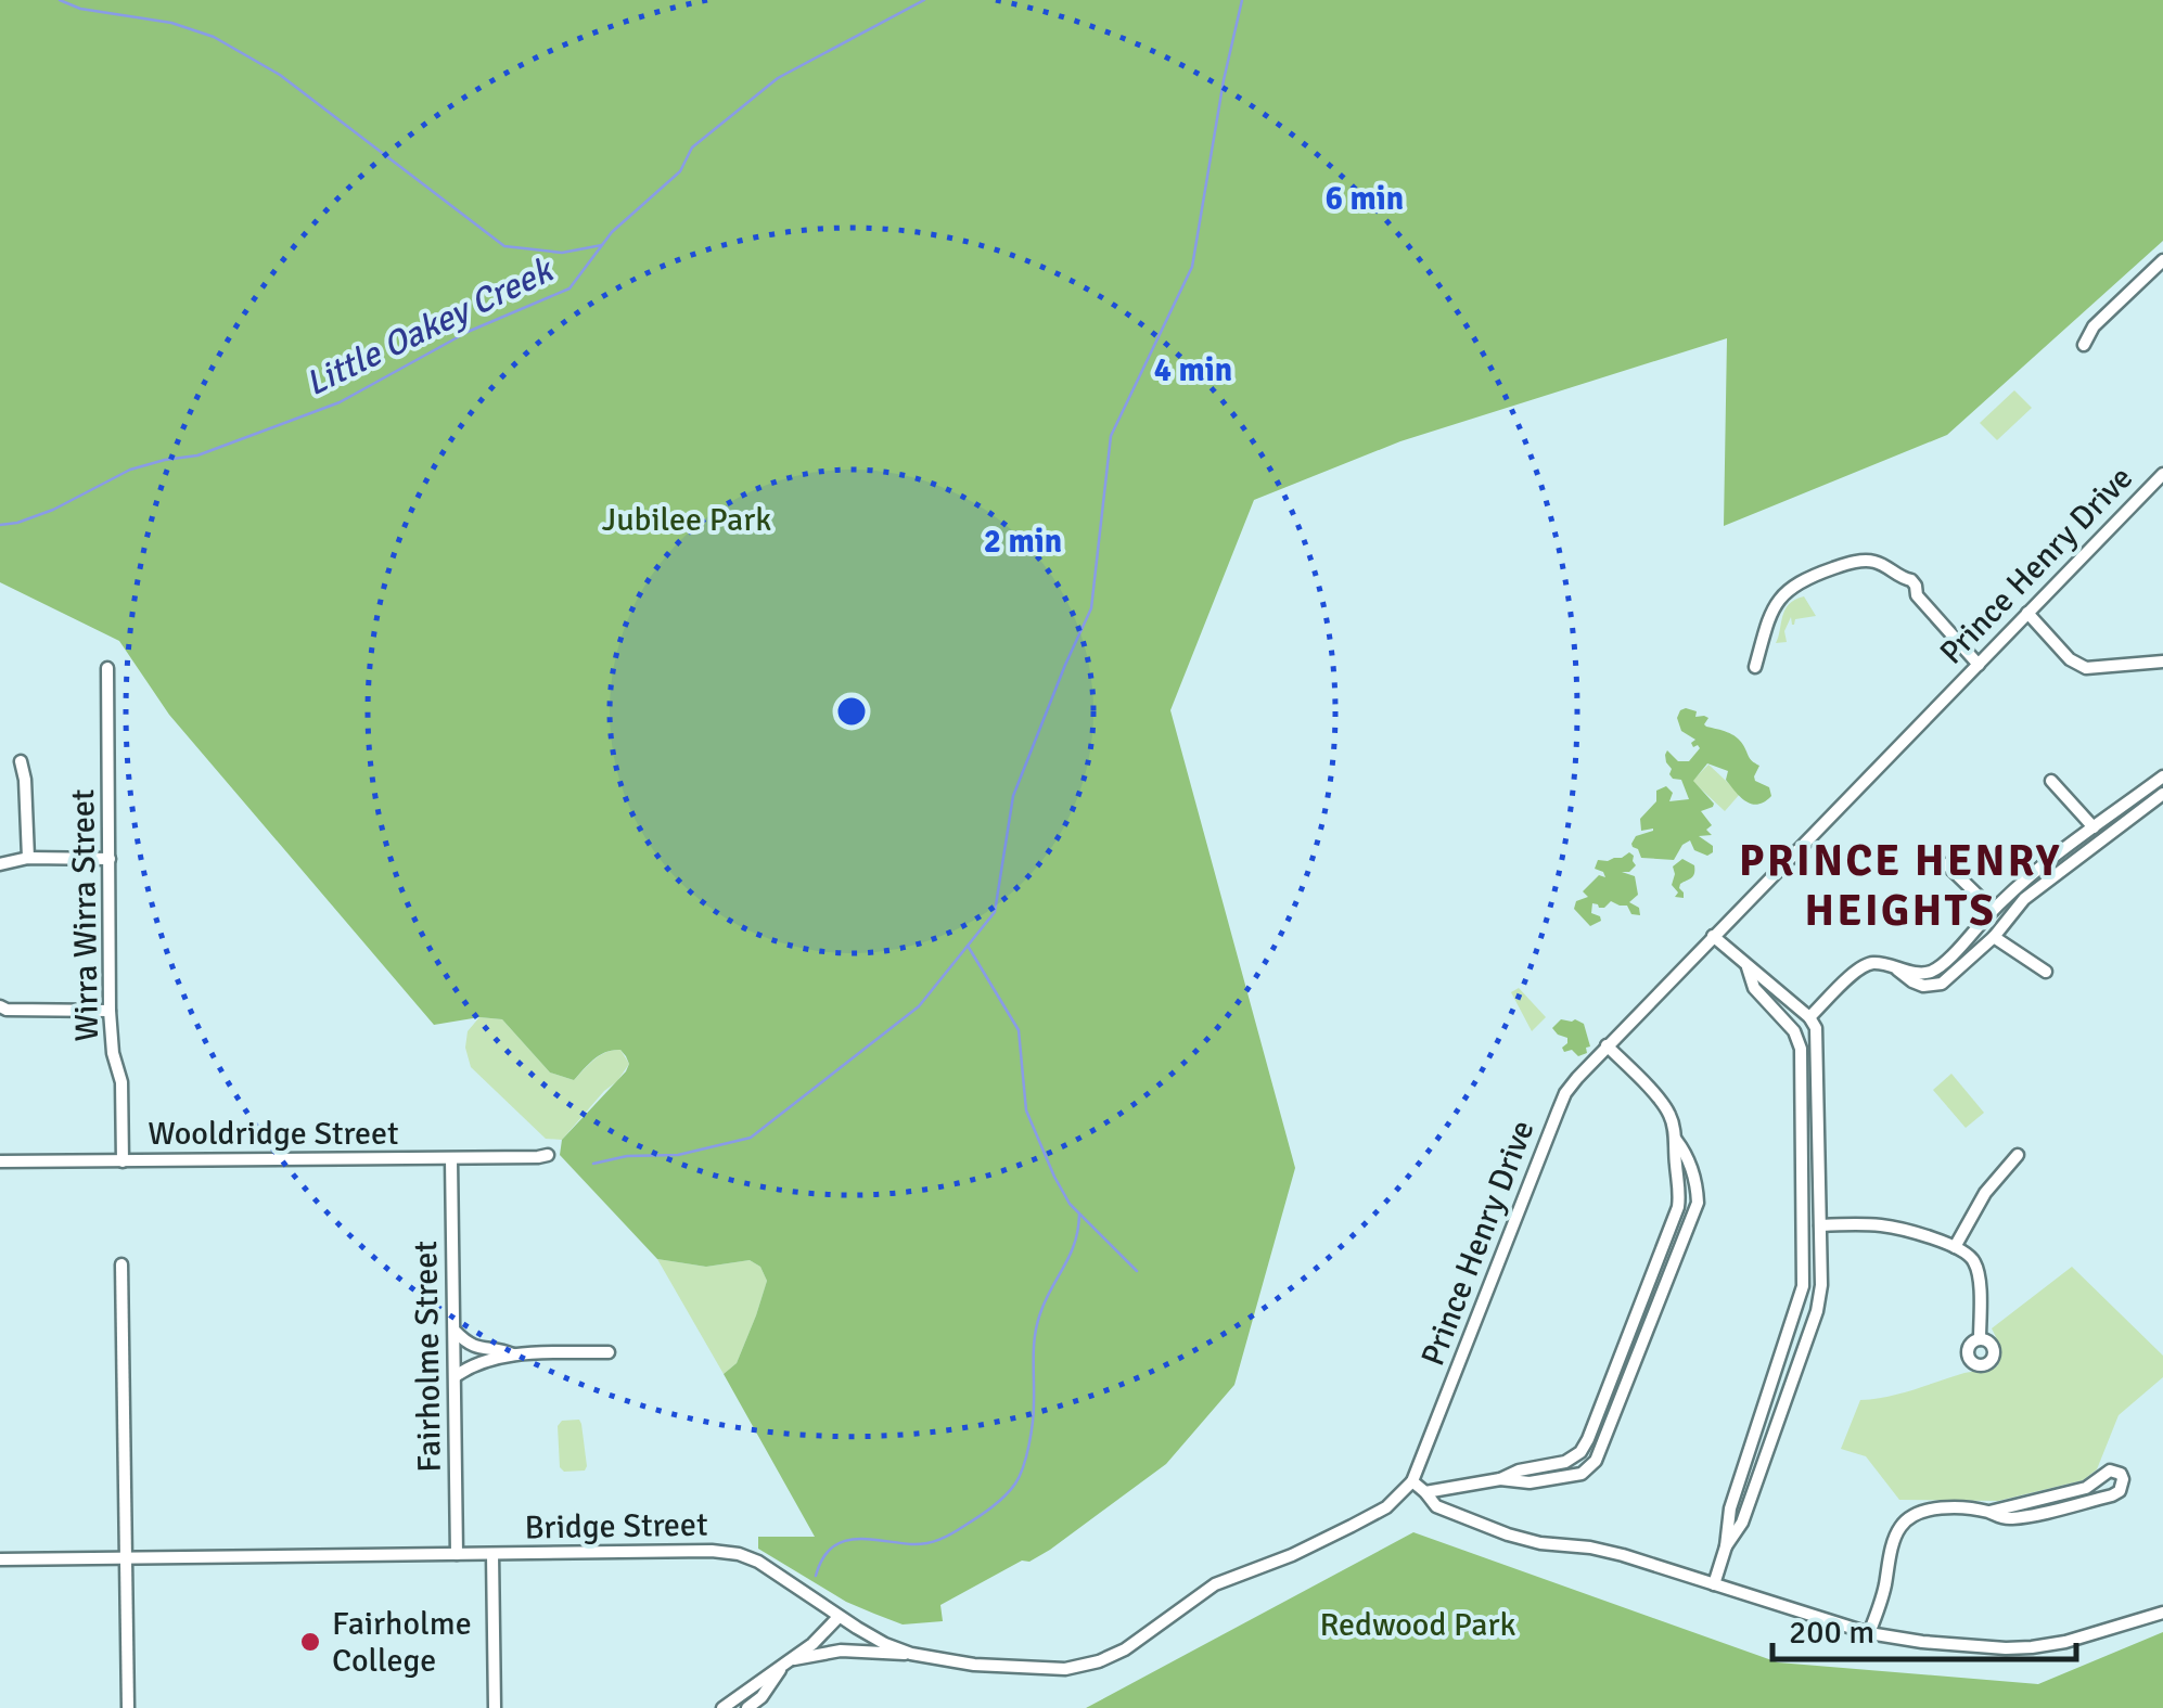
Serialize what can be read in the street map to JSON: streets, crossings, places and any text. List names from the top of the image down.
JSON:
{
  "streets": {
    "street": [
      "Prince Henry Drive",
      "Wirra Wirra Street",
      "Wooldridge Street",
      "Fairholme Street",
      "Bridge Street"
    ]
  },
  "crossings": [
    ["Prince Henry Drive", "Bridge Street"],
    ["Wirra Wirra Street", "Wooldridge Street"],
    ["Wooldridge Street", "Fairholme Street"],
    ["Fairholme Street", "Bridge Street"]
  ],
  "districts": ["PRINCE HENRY HEIGHTS"],
  "water": ["Little Oakey Creek"],
  "parks": ["Jubilee Park", "Redwood Park"],
  "places": ["Fairholme College"],
  "scale_bar": "200 m",
  "rings": ["6 min", "4 min", "2 min"]
}
